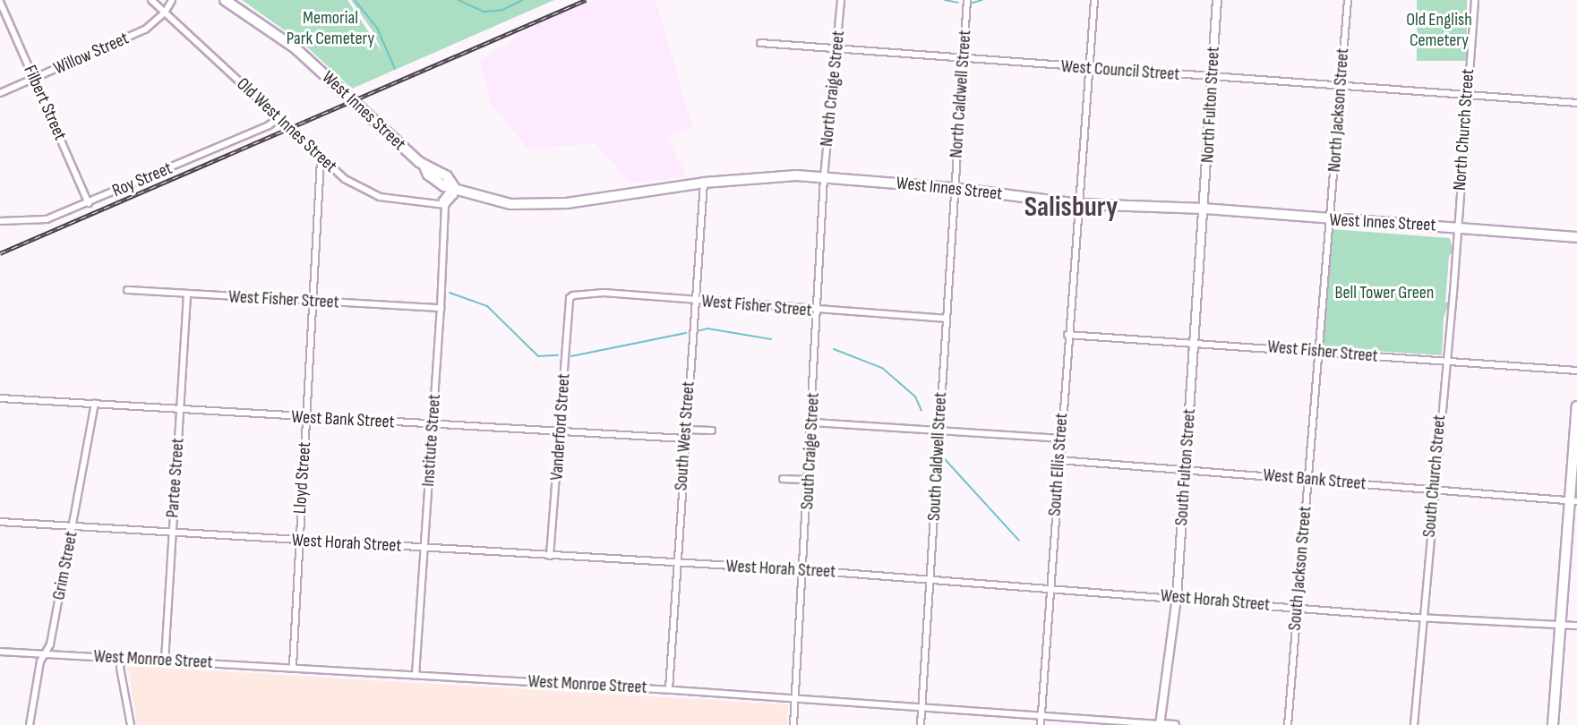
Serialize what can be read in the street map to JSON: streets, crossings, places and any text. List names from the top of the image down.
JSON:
{
  "streets": {
    "main road": ["West Innes Street"],
    "street": [
      "Willow Street",
      "West Council Street",
      "North Craige Street",
      "North Caldwell Street",
      "Filbert Street",
      "North Fulton Street",
      "North Jackson Street",
      "Old West Innes Street",
      "North Church Street",
      "Roy Street",
      "West Fisher Street",
      "West Bank Street",
      "Vanderford Street",
      "South West Street",
      "Institute Street",
      "South Craige Street",
      "South Caldwell Street",
      "South Ellis Street",
      "South Fulton Street",
      "South Church Street",
      "Partee Street",
      "Lloyd Street",
      "West Horah Street",
      "Grim Street",
      "South Jackson Street",
      "West Monroe Street"
    ]
  },
  "crossings": [
    ["Willow Street", "Filbert Street"],
    ["Willow Street", "Old West Innes Street"],
    ["West Council Street", "North Craige Street"],
    ["West Council Street", "North Caldwell Street"],
    ["West Council Street", "North Fulton Street"],
    ["West Council Street", "North Jackson Street"],
    ["West Council Street", "North Church Street"],
    ["West Council Street", "South Ellis Street"],
    ["North Craige Street", "West Innes Street"],
    ["North Craige Street", "South Craige Street"],
    ["North Caldwell Street", "West Innes Street"],
    ["North Caldwell Street", "South Caldwell Street"],
    ["Filbert Street", "Roy Street"],
    ["North Fulton Street", "West Innes Street"],
    ["North Fulton Street", "South Fulton Street"],
    ["North Jackson Street", "West Innes Street"],
    ["North Jackson Street", "South Jackson Street"],
    ["West Innes Street", "North Church Street"],
    ["West Innes Street", "South West Street"],
    ["West Innes Street", "Institute Street"],
    ["West Innes Street", "South Craige Street"],
    ["West Innes Street", "South Caldwell Street"],
    ["West Innes Street", "South Ellis Street"],
    ["West Innes Street", "South Fulton Street"],
    ["West Innes Street", "South Church Street"],
    ["West Innes Street", "South Jackson Street"],
    ["Old West Innes Street", "Roy Street"],
    ["Old West Innes Street", "Institute Street"],
    ["Old West Innes Street", "Lloyd Street"],
    ["North Church Street", "South Church Street"],
    ["West Fisher Street", "Vanderford Street"],
    ["West Fisher Street", "South West Street"],
    ["West Fisher Street", "Institute Street"],
    ["West Fisher Street", "South Craige Street"],
    ["West Fisher Street", "South Caldwell Street"],
    ["West Fisher Street", "South Ellis Street"],
    ["West Fisher Street", "South Fulton Street"],
    ["West Fisher Street", "South Church Street"],
    ["West Fisher Street", "Partee Street"],
    ["West Fisher Street", "Lloyd Street"],
    ["West Fisher Street", "South Jackson Street"],
    ["West Bank Street", "Vanderford Street"],
    ["West Bank Street", "South West Street"],
    ["West Bank Street", "Institute Street"],
    ["West Bank Street", "South Ellis Street"],
    ["West Bank Street", "South Fulton Street"],
    ["West Bank Street", "South Church Street"],
    ["West Bank Street", "Partee Street"],
    ["West Bank Street", "Lloyd Street"],
    ["West Bank Street", "Grim Street"],
    ["West Bank Street", "South Jackson Street"],
    ["Vanderford Street", "West Horah Street"],
    ["South West Street", "West Horah Street"],
    ["South West Street", "West Monroe Street"],
    ["Institute Street", "West Horah Street"],
    ["Institute Street", "West Monroe Street"],
    ["South Craige Street", "West Horah Street"],
    ["South Craige Street", "West Monroe Street"],
    ["South Caldwell Street", "West Horah Street"],
    ["South Caldwell Street", "West Monroe Street"],
    ["South Ellis Street", "West Horah Street"],
    ["South Ellis Street", "West Monroe Street"],
    ["South Fulton Street", "West Horah Street"],
    ["South Fulton Street", "West Monroe Street"],
    ["South Church Street", "West Horah Street"],
    ["Partee Street", "West Horah Street"],
    ["Partee Street", "West Monroe Street"],
    ["Lloyd Street", "West Horah Street"],
    ["Lloyd Street", "West Monroe Street"],
    ["West Horah Street", "Grim Street"],
    ["West Horah Street", "South Jackson Street"],
    ["Grim Street", "West Monroe Street"]
  ],
  "districts": ["Salisbury"],
  "parks": ["Memorial Park Cemetery", "Old English Cemetery", "Bell Tower Green"]
}
